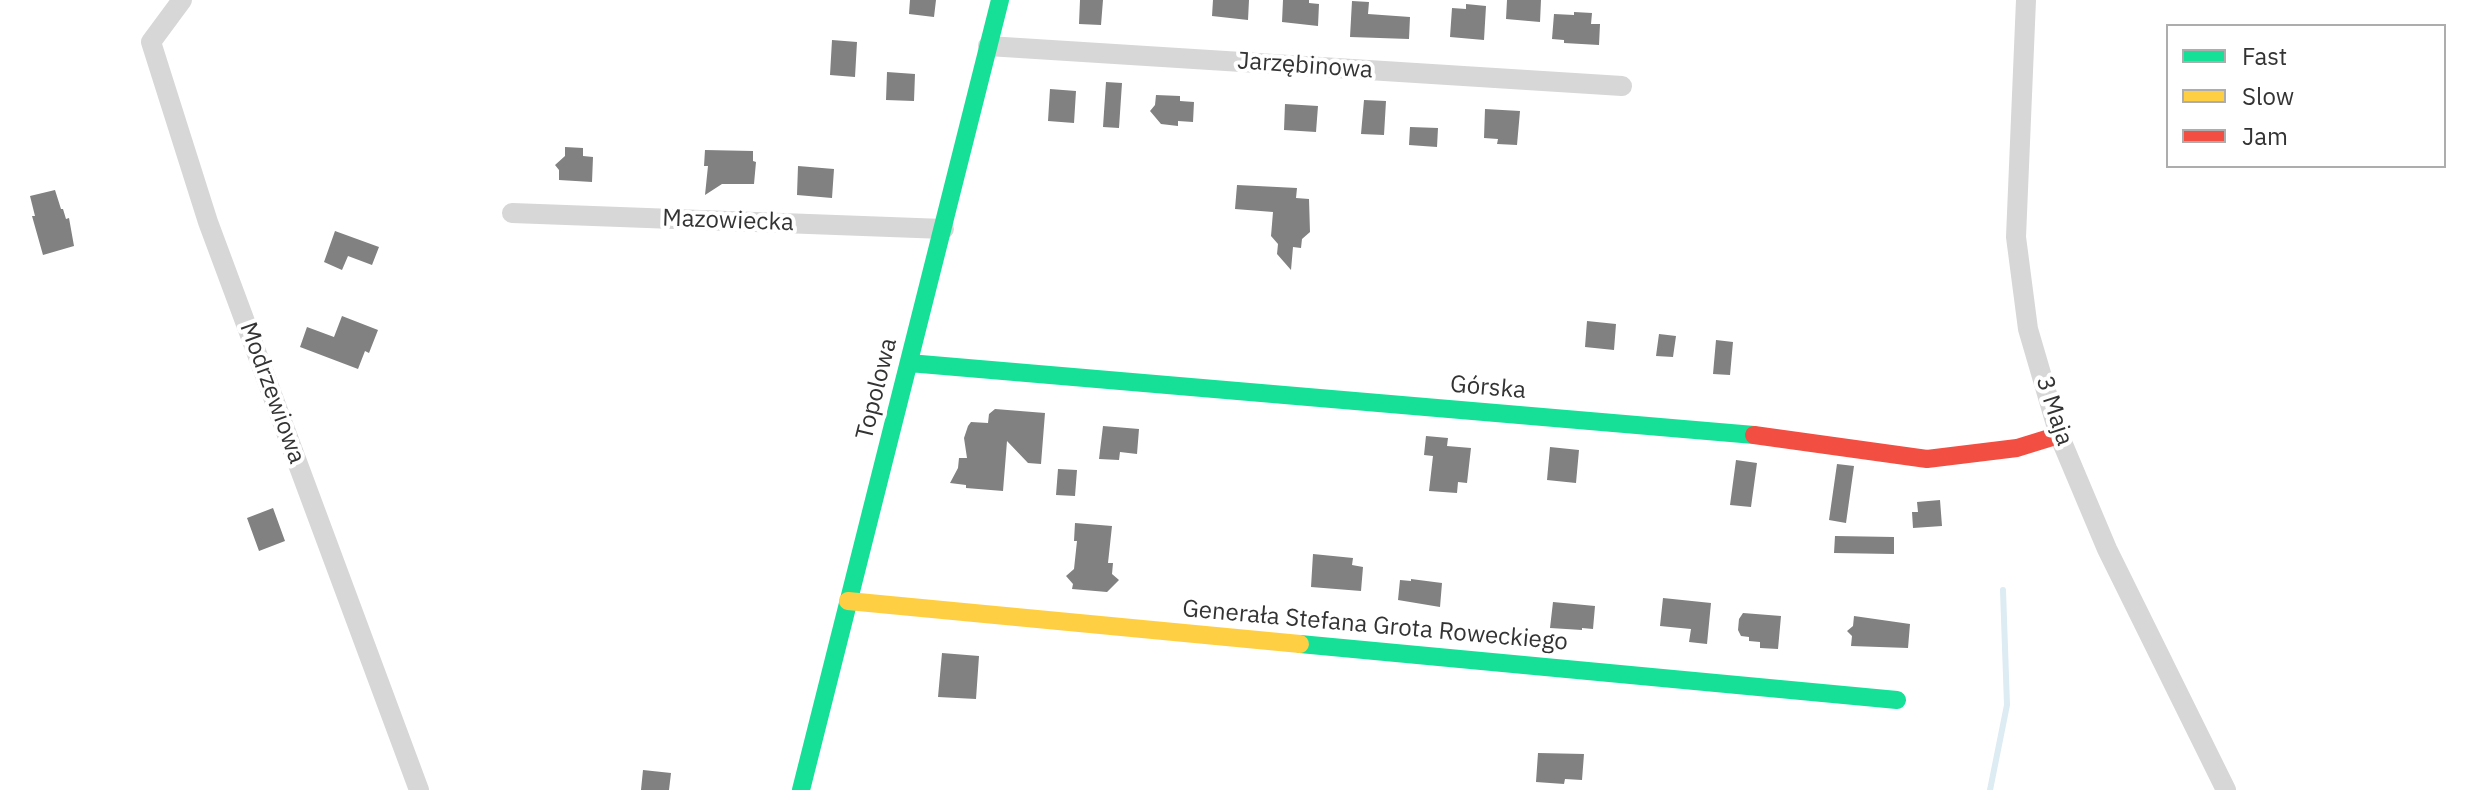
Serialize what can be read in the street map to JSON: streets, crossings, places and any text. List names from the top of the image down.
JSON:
{
  "streets": {
    "street": [
      "Jarzębinowa",
      "Mazowiecka",
      "Górska",
      "Topolowa",
      "Modrzewiowa",
      "3 Maja",
      "Generała Stefana Grota Roweckiego"
    ]
  },
  "crossings": [
    ["Jarzębinowa", "Topolowa"],
    ["Mazowiecka", "Topolowa"],
    ["Górska", "Topolowa"],
    ["Górska", "3 Maja"],
    ["Topolowa", "Generała Stefana Grota Roweckiego"]
  ],
  "legend": ["Fast", "Slow", "Jam"]
}
